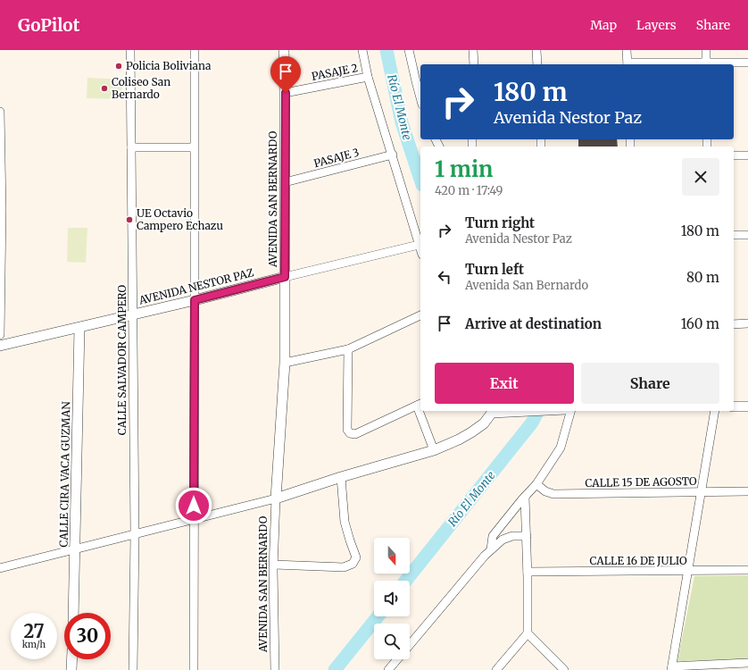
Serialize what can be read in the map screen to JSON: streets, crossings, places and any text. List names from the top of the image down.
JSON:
{
  "streets": {
    "street": [
      "PASAJE 2",
      "PASAJE 3",
      "AVENIDA SAN BERNARDO",
      "AVENIDA NESTOR PAZ",
      "CALLE SALVADOR CAMPERO",
      "CALLE CIRA VACA GUZMAN",
      "CALLE 15 DE AGOSTO",
      "CALLE 16 DE JULIO"
    ]
  },
  "crossings": [
    ["PASAJE 2", "AVENIDA SAN BERNARDO"],
    ["PASAJE 3", "AVENIDA SAN BERNARDO"],
    ["AVENIDA SAN BERNARDO", "AVENIDA NESTOR PAZ"],
    ["AVENIDA SAN BERNARDO", "CALLE SALVADOR CAMPERO"],
    ["AVENIDA SAN BERNARDO", "CALLE CIRA VACA GUZMAN"],
    ["AVENIDA NESTOR PAZ", "CALLE SALVADOR CAMPERO"],
    ["AVENIDA NESTOR PAZ", "CALLE CIRA VACA GUZMAN"]
  ],
  "water": ["Río El Monte"],
  "places": ["Policia Boliviana", "Coliseo San Bernardo", "UE Octavio Campero Echazu"],
  "north": "bottom",
  "page": {
    "header": "GoPilot",
    "nav": ["Map", "Layers", "Share"],
    "turn": ["180 m", "Avenida Nestor Paz"],
    "heading": ["1 min", "420 m · 17:49"],
    "list": [
      {
        "name": "Turn right",
        "note": "Avenida Nestor Paz",
        "value": "180 m"
      },
      {
        "name": "Turn left",
        "note": "Avenida San Bernardo",
        "value": "80 m"
      },
      {
        "name": "Arrive at destination",
        "value": "160 m"
      }
    ],
    "buttons": ["Exit", "Share"],
    "speed": "27 km/h",
    "limit": "30"
  }
}
